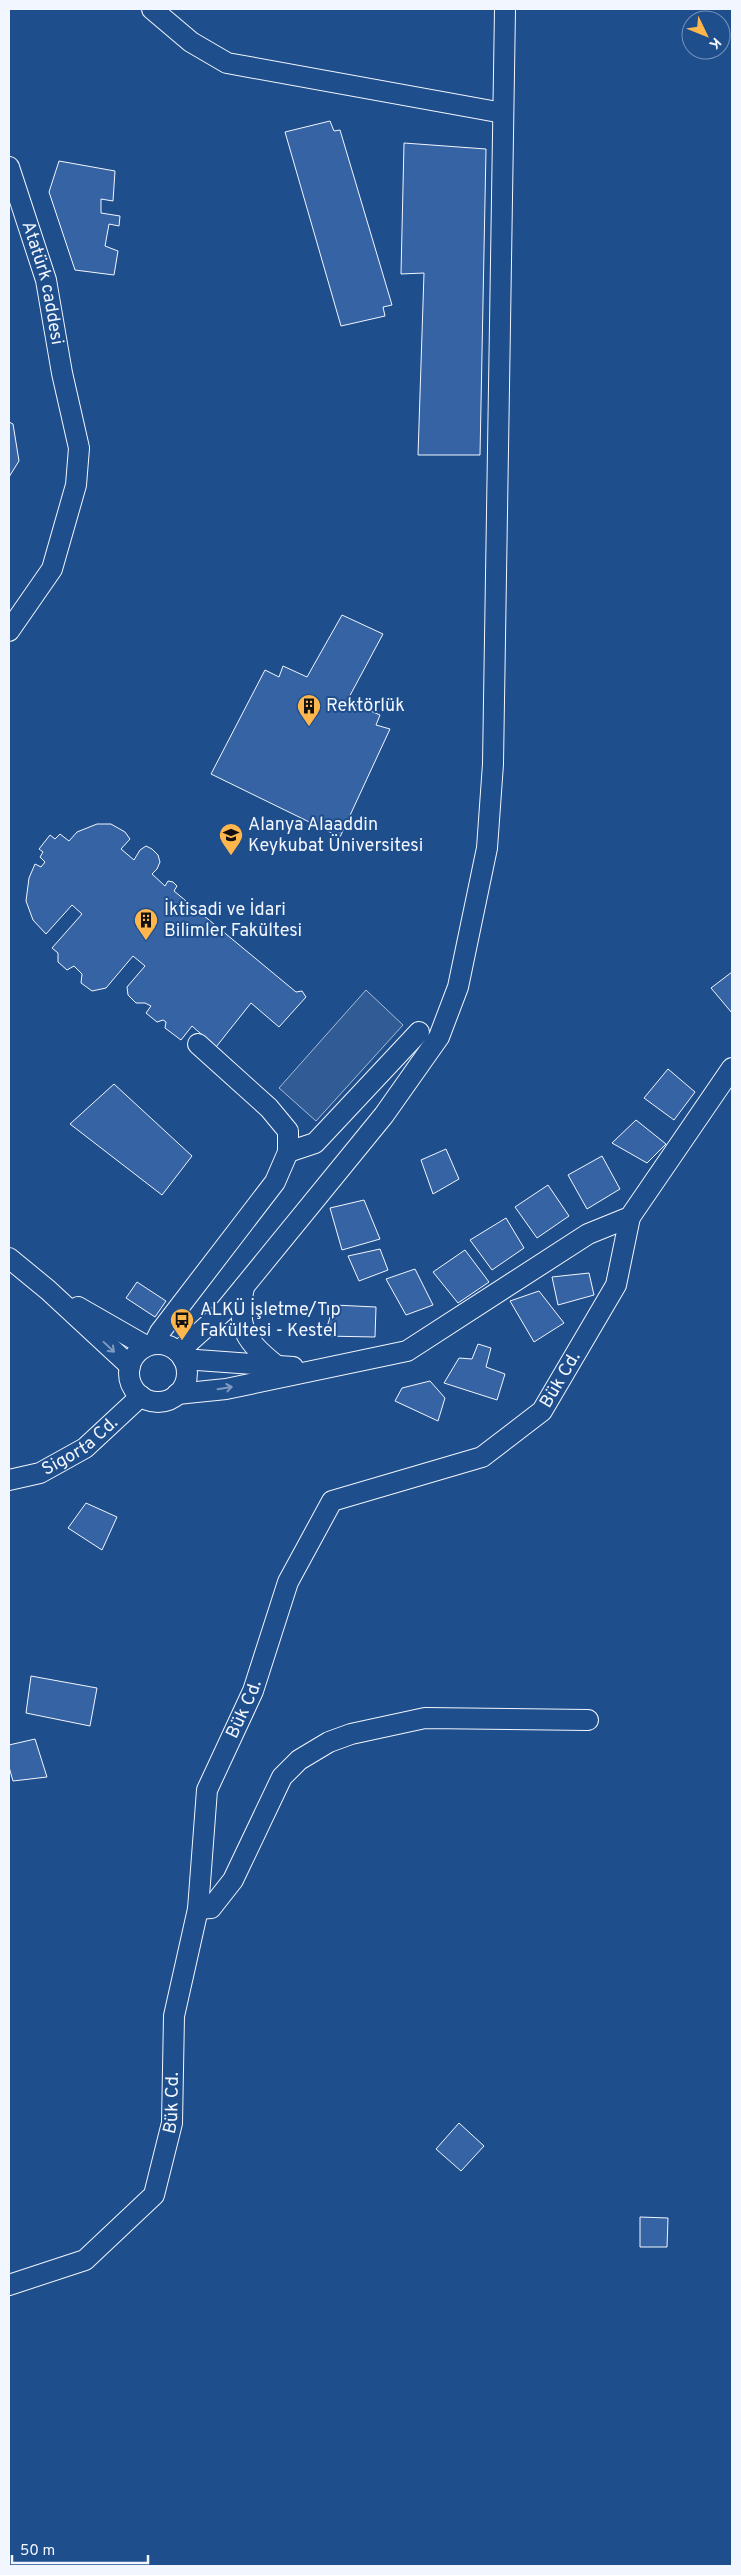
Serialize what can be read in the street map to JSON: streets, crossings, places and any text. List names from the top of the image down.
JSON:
{
  "streets": {
    "street": ["Atatürk caddesi", "Bük Cd.", "Sigorta Cd."]
  },
  "places": {
    "building": ["Rektörlük", "İktisadi ve İdari Bilimler Fakültesi"],
    "school or university": ["Alanya Alaaddin Keykubat Üniversitesi"],
    "bus stop": ["ALKÜ İşletme/Tıp Fakültesi - Kestel"]
  },
  "scale_bar": "50 m",
  "north": "bottom right"
}
